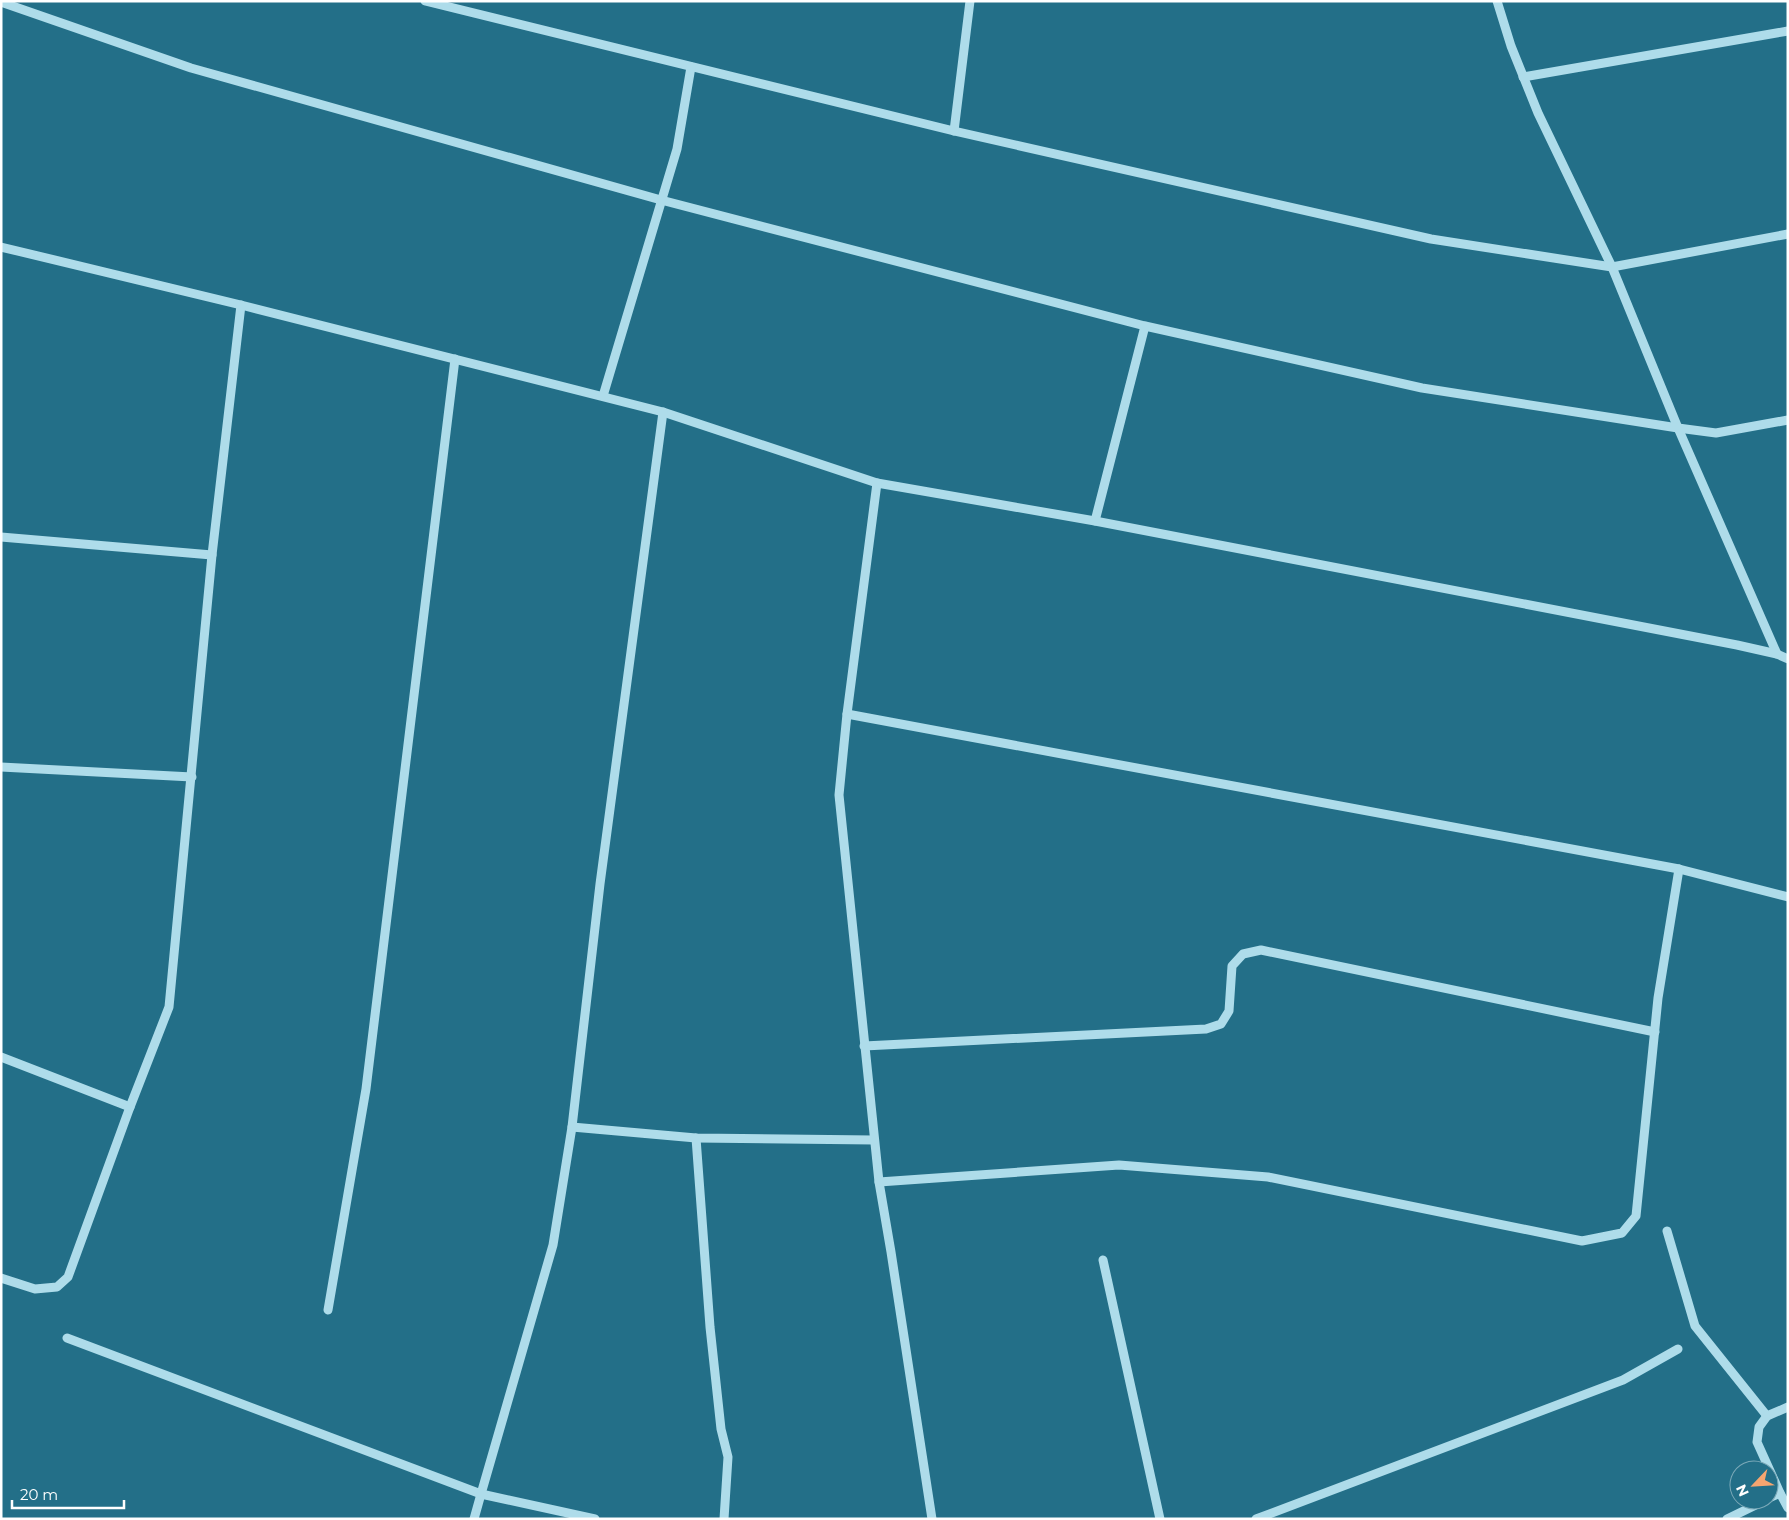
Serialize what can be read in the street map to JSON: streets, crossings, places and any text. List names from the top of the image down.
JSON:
{
  "scale_bar": "20 m",
  "north": "bottom left"
}
